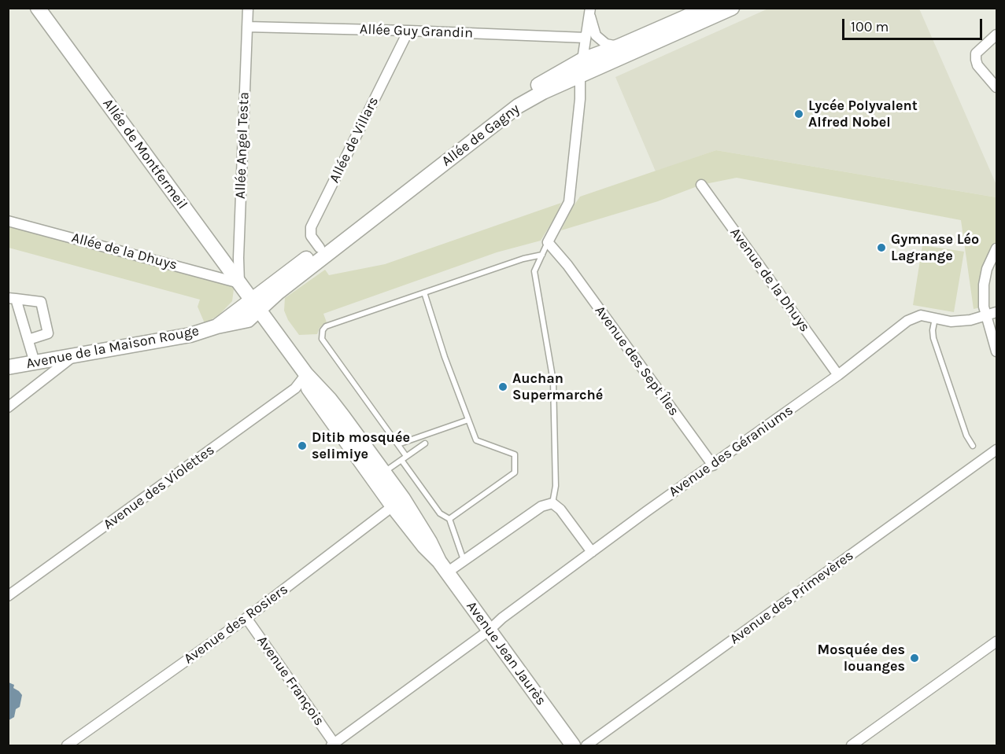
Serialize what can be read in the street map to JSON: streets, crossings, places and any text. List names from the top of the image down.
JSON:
{
  "streets": {
    "main road": [
      "Allée de Gagny",
      "Allée de Montfermeil",
      "Avenue de la Maison Rouge",
      "Avenue Jean Jaurès"
    ],
    "street": [
      "Allée Guy Grandin",
      "Allée de Villars",
      "Allée Angel Testa",
      "Allée de la Dhuys",
      "Avenue de la Dhuys",
      "Avenue des Sept Îles",
      "Avenue des Géraniums",
      "Avenue des Violettes",
      "Avenue des Primevères",
      "Avenue des Rosiers",
      "Avenue François"
    ]
  },
  "crossings": [
    ["Allée Guy Grandin", "Allée de Villars"],
    ["Allée Guy Grandin", "Allée Angel Testa"],
    ["Allée de Gagny", "Allée de Villars"],
    ["Allée de Gagny", "Allée de Montfermeil"],
    ["Allée de Gagny", "Avenue de la Maison Rouge"],
    ["Allée de Gagny", "Avenue Jean Jaurès"],
    ["Allée Angel Testa", "Allée de Montfermeil"],
    ["Allée Angel Testa", "Allée de la Dhuys"],
    ["Allée de Montfermeil", "Allée de la Dhuys"],
    ["Allée de Montfermeil", "Avenue de la Maison Rouge"],
    ["Allée de Montfermeil", "Avenue Jean Jaurès"],
    ["Avenue de la Dhuys", "Avenue des Géraniums"],
    ["Avenue de la Maison Rouge", "Avenue Jean Jaurès"],
    ["Avenue des Sept Îles", "Avenue des Géraniums"],
    ["Avenue des Géraniums", "Avenue Jean Jaurès"],
    ["Avenue des Géraniums", "Avenue François"],
    ["Avenue des Violettes", "Avenue Jean Jaurès"],
    ["Avenue des Rosiers", "Avenue Jean Jaurès"],
    ["Avenue des Rosiers", "Avenue François"]
  ],
  "places": [
    "Lycée Polyvalent Alfred Nobel",
    "Gymnase Léo Lagrange",
    "Auchan Supermarché",
    "Ditib mosquée selimiye",
    "Mosquée des louanges"
  ],
  "scale_bar": "100 m"
}
